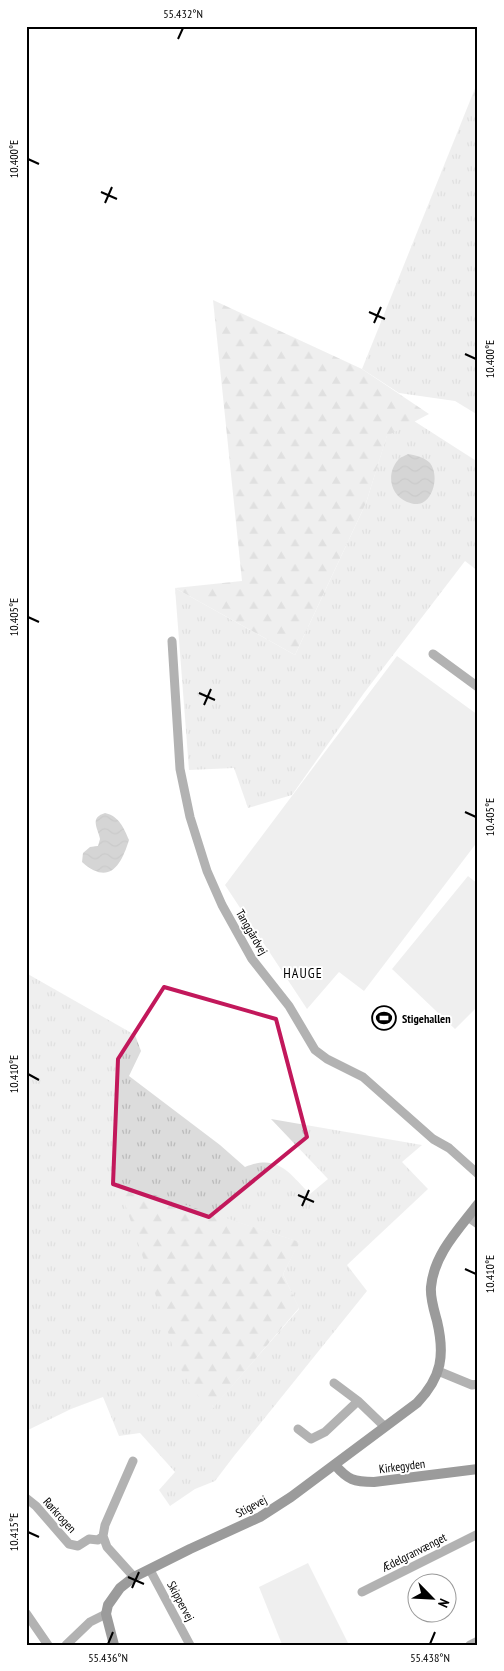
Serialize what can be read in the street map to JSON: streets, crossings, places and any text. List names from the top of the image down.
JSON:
{
  "streets": {
    "street": [
      "Tanggårdvej",
      "Kirkegyden",
      "Stigevej",
      "Rørkrogen",
      "Ædelgranvænget",
      "Skippervej"
    ]
  },
  "crossings": [
    ["Kirkegyden", "Stigevej"],
    ["Stigevej", "Skippervej"]
  ],
  "districts": ["HAUGE"],
  "places": {
    "sports": ["Stigehallen"]
  },
  "north": "bottom right",
  "coordinates": [
    "55.432°N",
    "10.400°E",
    "10.405°E",
    "10.410°E",
    "10.415°E",
    "55.436°N",
    "55.438°N"
  ]
}
